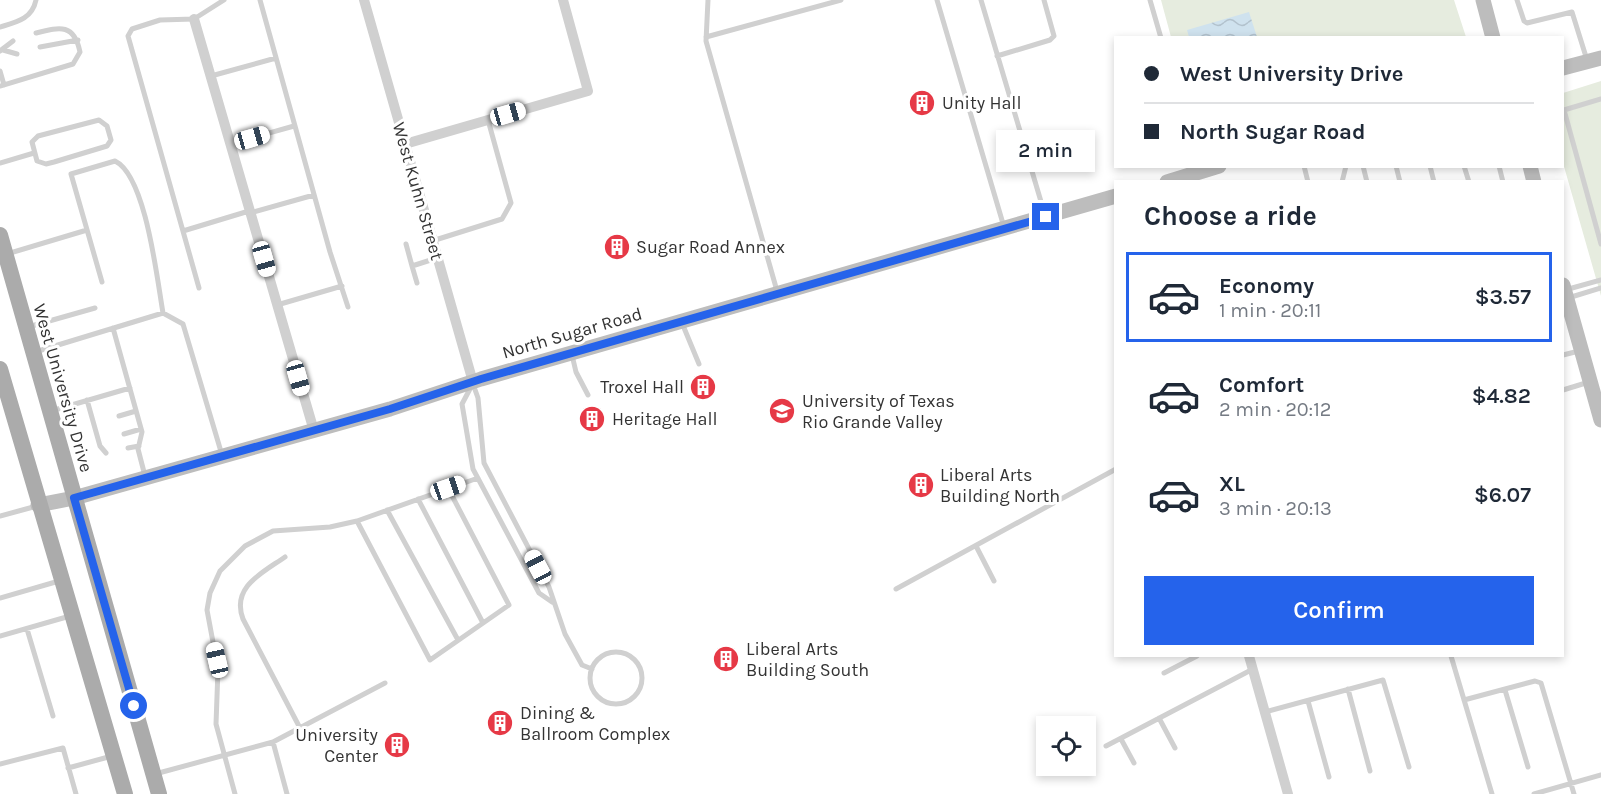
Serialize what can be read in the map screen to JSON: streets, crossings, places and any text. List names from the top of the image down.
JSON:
{
  "streets": {
    "main road": ["West University Drive"],
    "street": ["West Kuhn Street", "North Sugar Road"]
  },
  "crossings": [
    ["West Kuhn Street", "North Sugar Road"],
    ["North Sugar Road", "West University Drive"]
  ],
  "places": {
    "building": [
      "Unity Hall",
      "Sugar Road Annex",
      "Troxel Hall",
      "Heritage Hall",
      "Liberal Arts Building North",
      "Liberal Arts Building South",
      "Dining & Ballroom Complex",
      "University Center"
    ],
    "school or university": ["University of Texas Rio Grande Valley"]
  },
  "page": {
    "banner": ["West University Drive", "North Sugar Road"],
    "bubble": "2 min",
    "heading": "Choose a ride",
    "list": [
      {
        "name": "Economy",
        "note": "1 min · 20:11",
        "value": "$3.57"
      },
      {
        "name": "Comfort",
        "note": "2 min · 20:12",
        "value": "$4.82"
      },
      {
        "name": "XL",
        "note": "3 min · 20:13",
        "value": "$6.07"
      }
    ],
    "buttons": "Confirm"
  }
}
